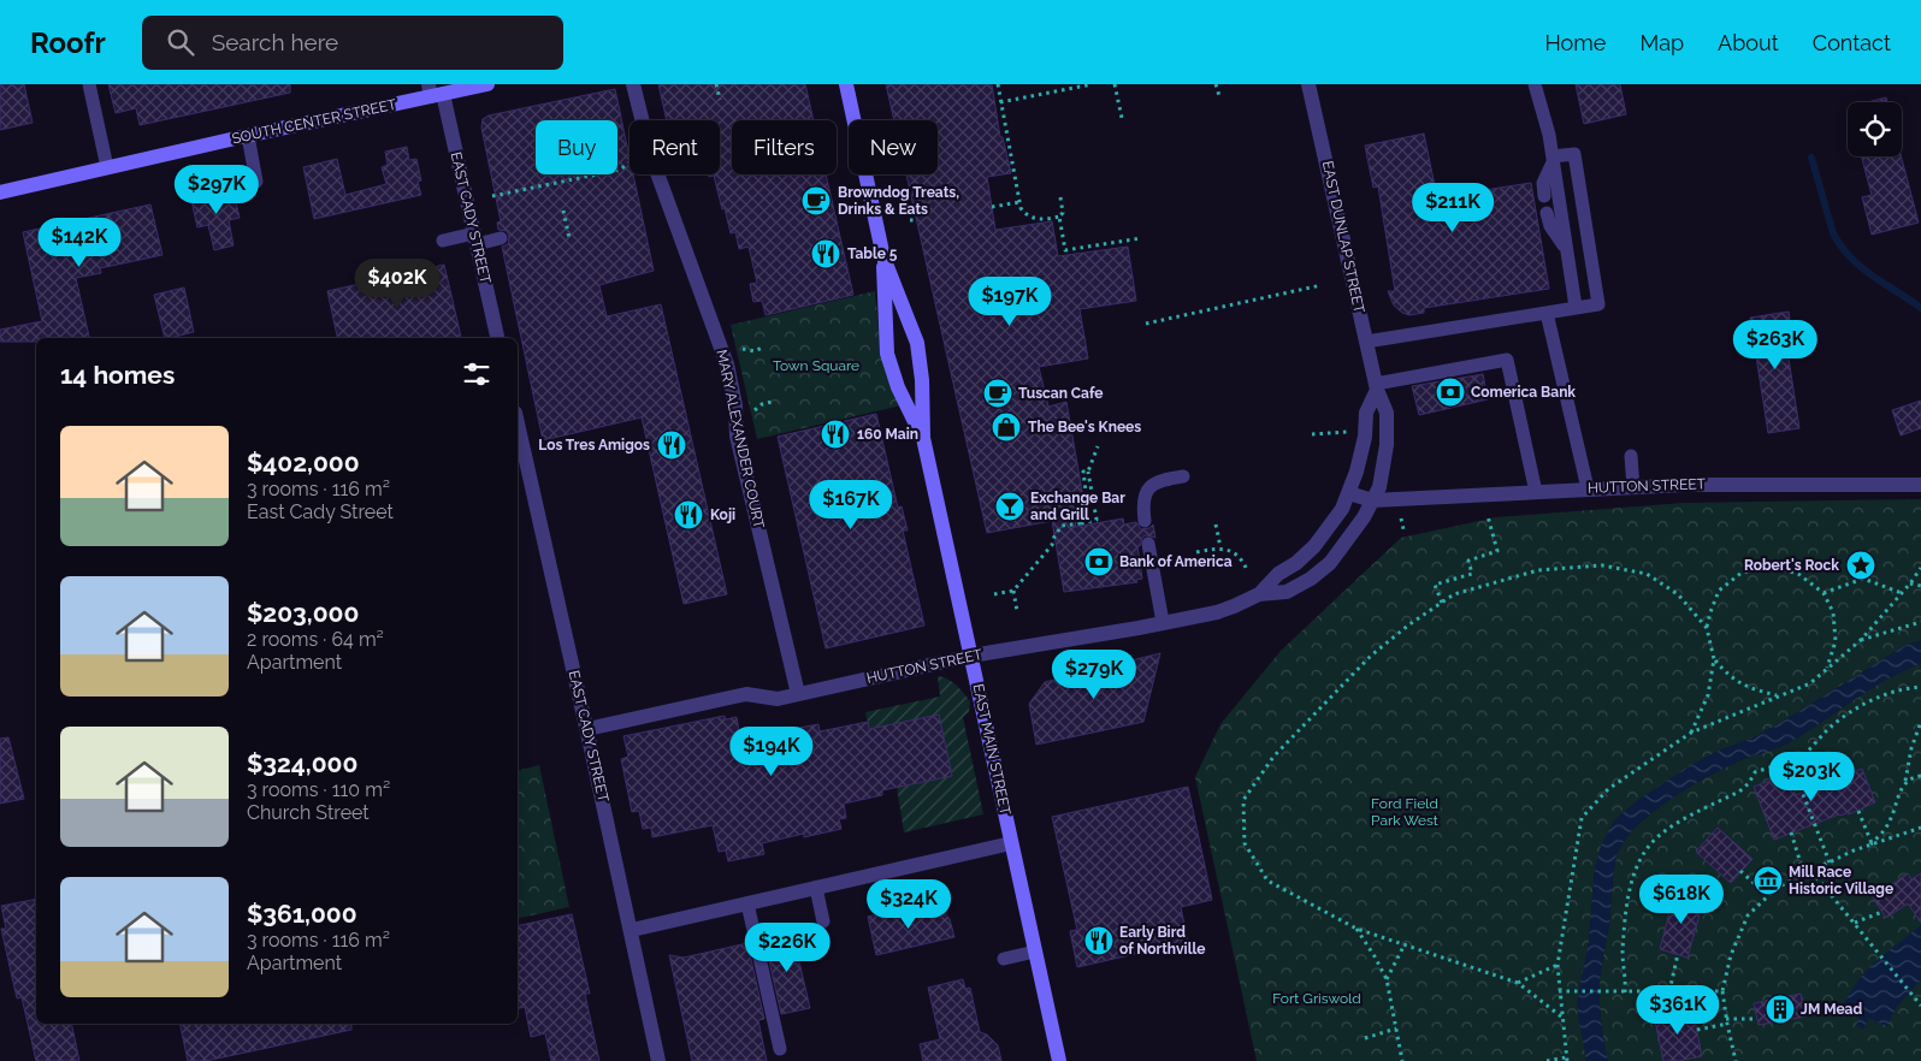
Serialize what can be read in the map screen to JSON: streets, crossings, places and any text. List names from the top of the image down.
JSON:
{
  "streets": {
    "street": [
      "SOUTH CENTER STREET",
      "EAST CADY STREET",
      "EAST DUNLAP STREET",
      "MARY ALEXANDER COURT",
      "HUTTON STREET",
      "EAST MAIN STREET"
    ]
  },
  "crossings": [
    ["SOUTH CENTER STREET", "EAST CADY STREET"],
    ["EAST CADY STREET", "HUTTON STREET"],
    ["EAST DUNLAP STREET", "HUTTON STREET"],
    ["MARY ALEXANDER COURT", "HUTTON STREET"],
    ["HUTTON STREET", "EAST MAIN STREET"]
  ],
  "parks": ["Town Square", "Ford Field Park West", "Fort Griswold"],
  "places": {
    "cafe": ["Browndog Treats, Drinks & Eats", "Tuscan Cafe"],
    "restaurant": [
      "Table 5",
      "160 Main",
      "Los Tres Amigos",
      "Koji",
      "Early Bird of Northville"
    ],
    "bank": ["Comerica Bank", "Bank of America"],
    "shop": ["The Bee's Knees"],
    "bar": ["Exchange Bar and Grill"],
    "place": ["Robert's Rock"],
    "museum": ["Mill Race Historic Village"],
    "building": ["JM Mead"]
  },
  "page": {
    "header": "Roofr",
    "search": "Search here",
    "nav": [
      "Home",
      "Map",
      "About",
      "Contact"
    ],
    "chip": [
      "Buy",
      "Rent",
      "Filters",
      "New"
    ],
    "price": [
      "$297K",
      "$211K",
      "$142K",
      "$402K",
      "$197K",
      "$263K",
      "$167K",
      "$279K",
      "$194K",
      "$203K",
      "$618K",
      "$324K",
      "$226K",
      "$361K"
    ],
    "heading": "14 homes",
    "list": [
      {
        "name": "$402,000",
        "note": "3 rooms · 116 m² · East Cady Street"
      },
      {
        "name": "$203,000",
        "note": "2 rooms · 64 m² · Apartment"
      },
      {
        "name": "$324,000",
        "note": "3 rooms · 110 m² · Church Street"
      },
      {
        "name": "$361,000",
        "note": "3 rooms · 116 m² · Apartment"
      }
    ]
  }
}
